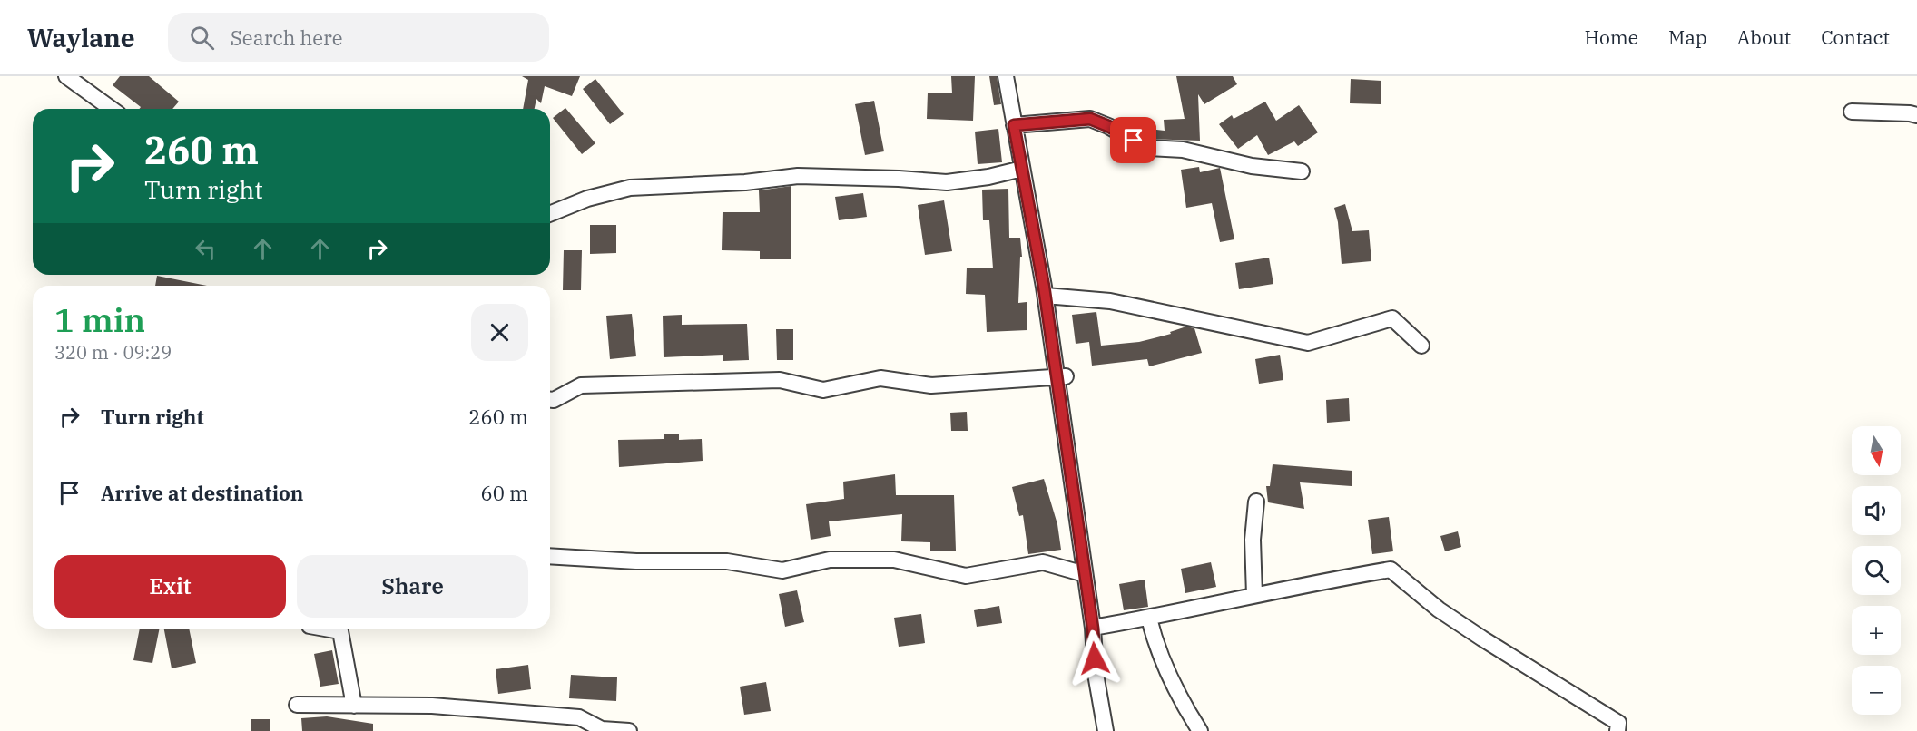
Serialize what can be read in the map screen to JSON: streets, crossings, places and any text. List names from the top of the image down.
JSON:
{
  "north": "bottom",
  "page": {
    "header": "Waylane",
    "search": "Search here",
    "nav": [
      "Home",
      "Map",
      "About",
      "Contact"
    ],
    "turn": ["260 m", "Turn right"],
    "heading": ["1 min", "320 m · 09:29"],
    "list": [
      {
        "name": "Turn right",
        "value": "260 m"
      },
      {
        "name": "Arrive at destination",
        "value": "60 m"
      }
    ],
    "map_buttons": ["+", "−"],
    "buttons": ["Exit", "Share"]
  }
}
